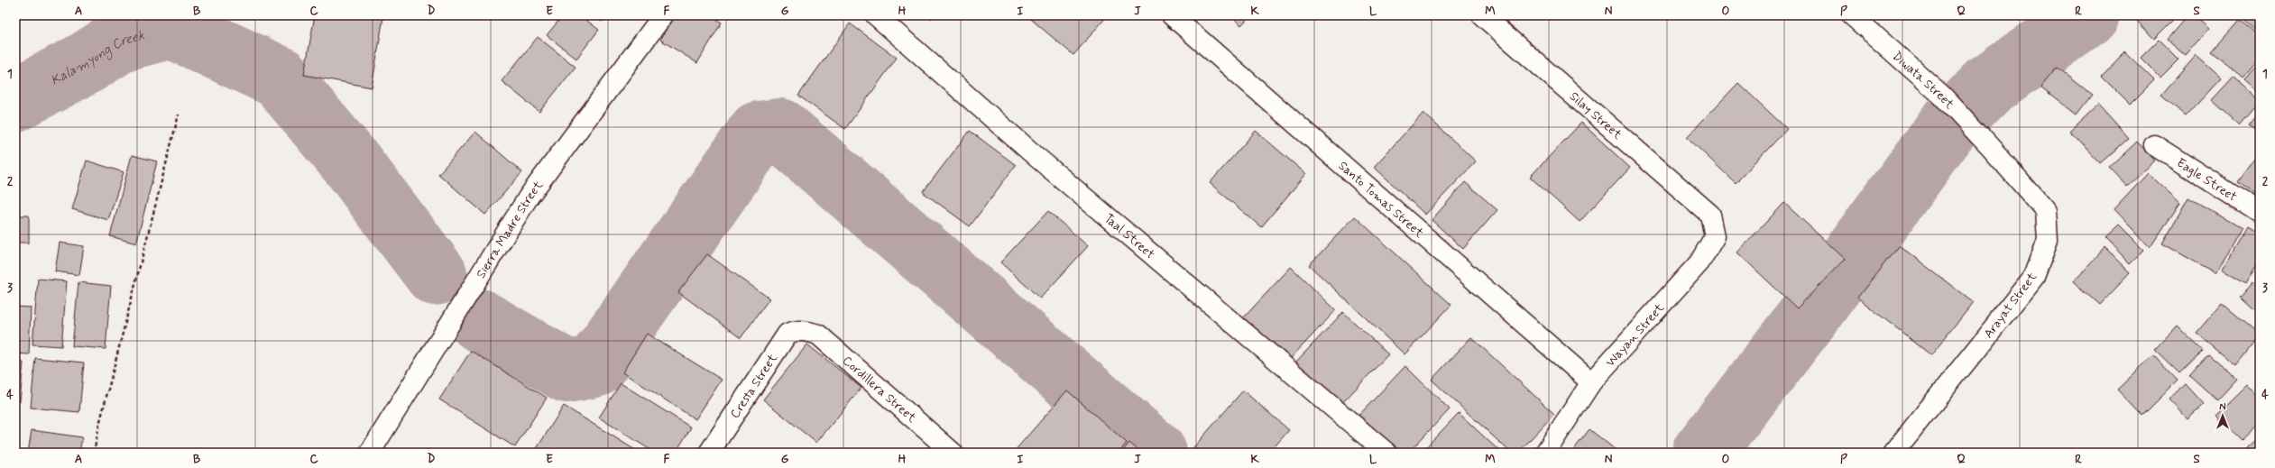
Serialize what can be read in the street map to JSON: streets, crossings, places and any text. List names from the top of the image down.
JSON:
{
  "streets": {
    "street": [
      "Diwata Street",
      "Silay Street",
      "Eagle Street",
      "Santo Tomas Street",
      "Sierra Madre Street",
      "Taal Street",
      "Arayat Street",
      "Wayan Street",
      "Cresta Street",
      "Cordillera Street"
    ]
  },
  "crossings": [
    ["Diwata Street", "Arayat Street"],
    ["Silay Street", "Wayan Street"],
    ["Santo Tomas Street", "Wayan Street"],
    ["Cresta Street", "Cordillera Street"]
  ],
  "water": ["Kalamyong Creek"],
  "north": "top",
  "grid": {
    "columns": [
      "A",
      "B",
      "C",
      "D",
      "E",
      "F",
      "G",
      "H",
      "I",
      "J",
      "K",
      "L",
      "M",
      "N",
      "O",
      "P",
      "Q",
      "R",
      "S"
    ],
    "rows": [
      "1",
      "2",
      "3",
      "4"
    ]
  }
}
